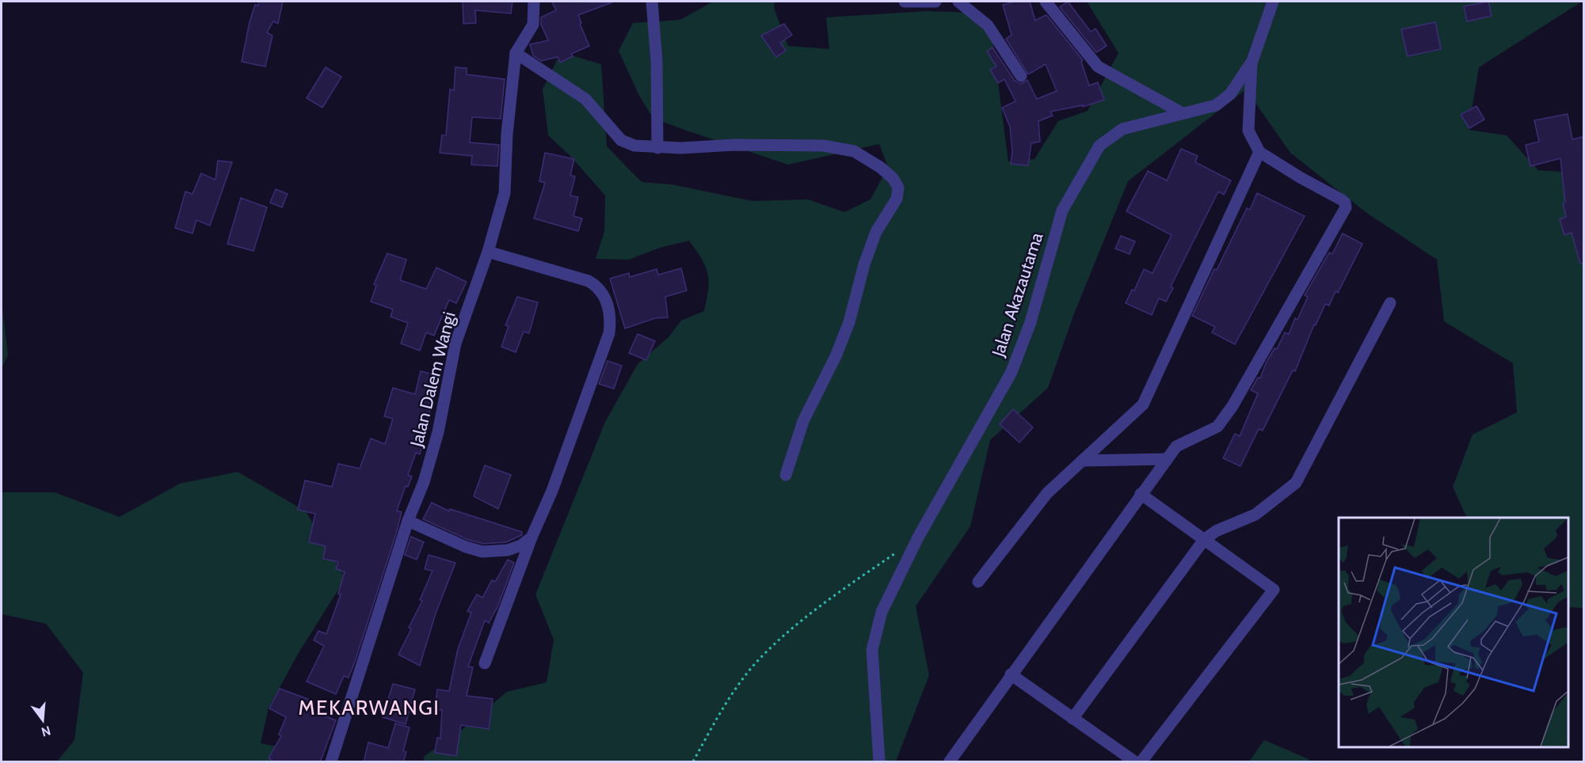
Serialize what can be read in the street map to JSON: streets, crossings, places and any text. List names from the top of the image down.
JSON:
{
  "streets": {
    "street": ["Jalan Akazautama", "Jalan Dalem Wangi"]
  },
  "districts": ["MEKARWANGI"],
  "north": "bottom"
}
